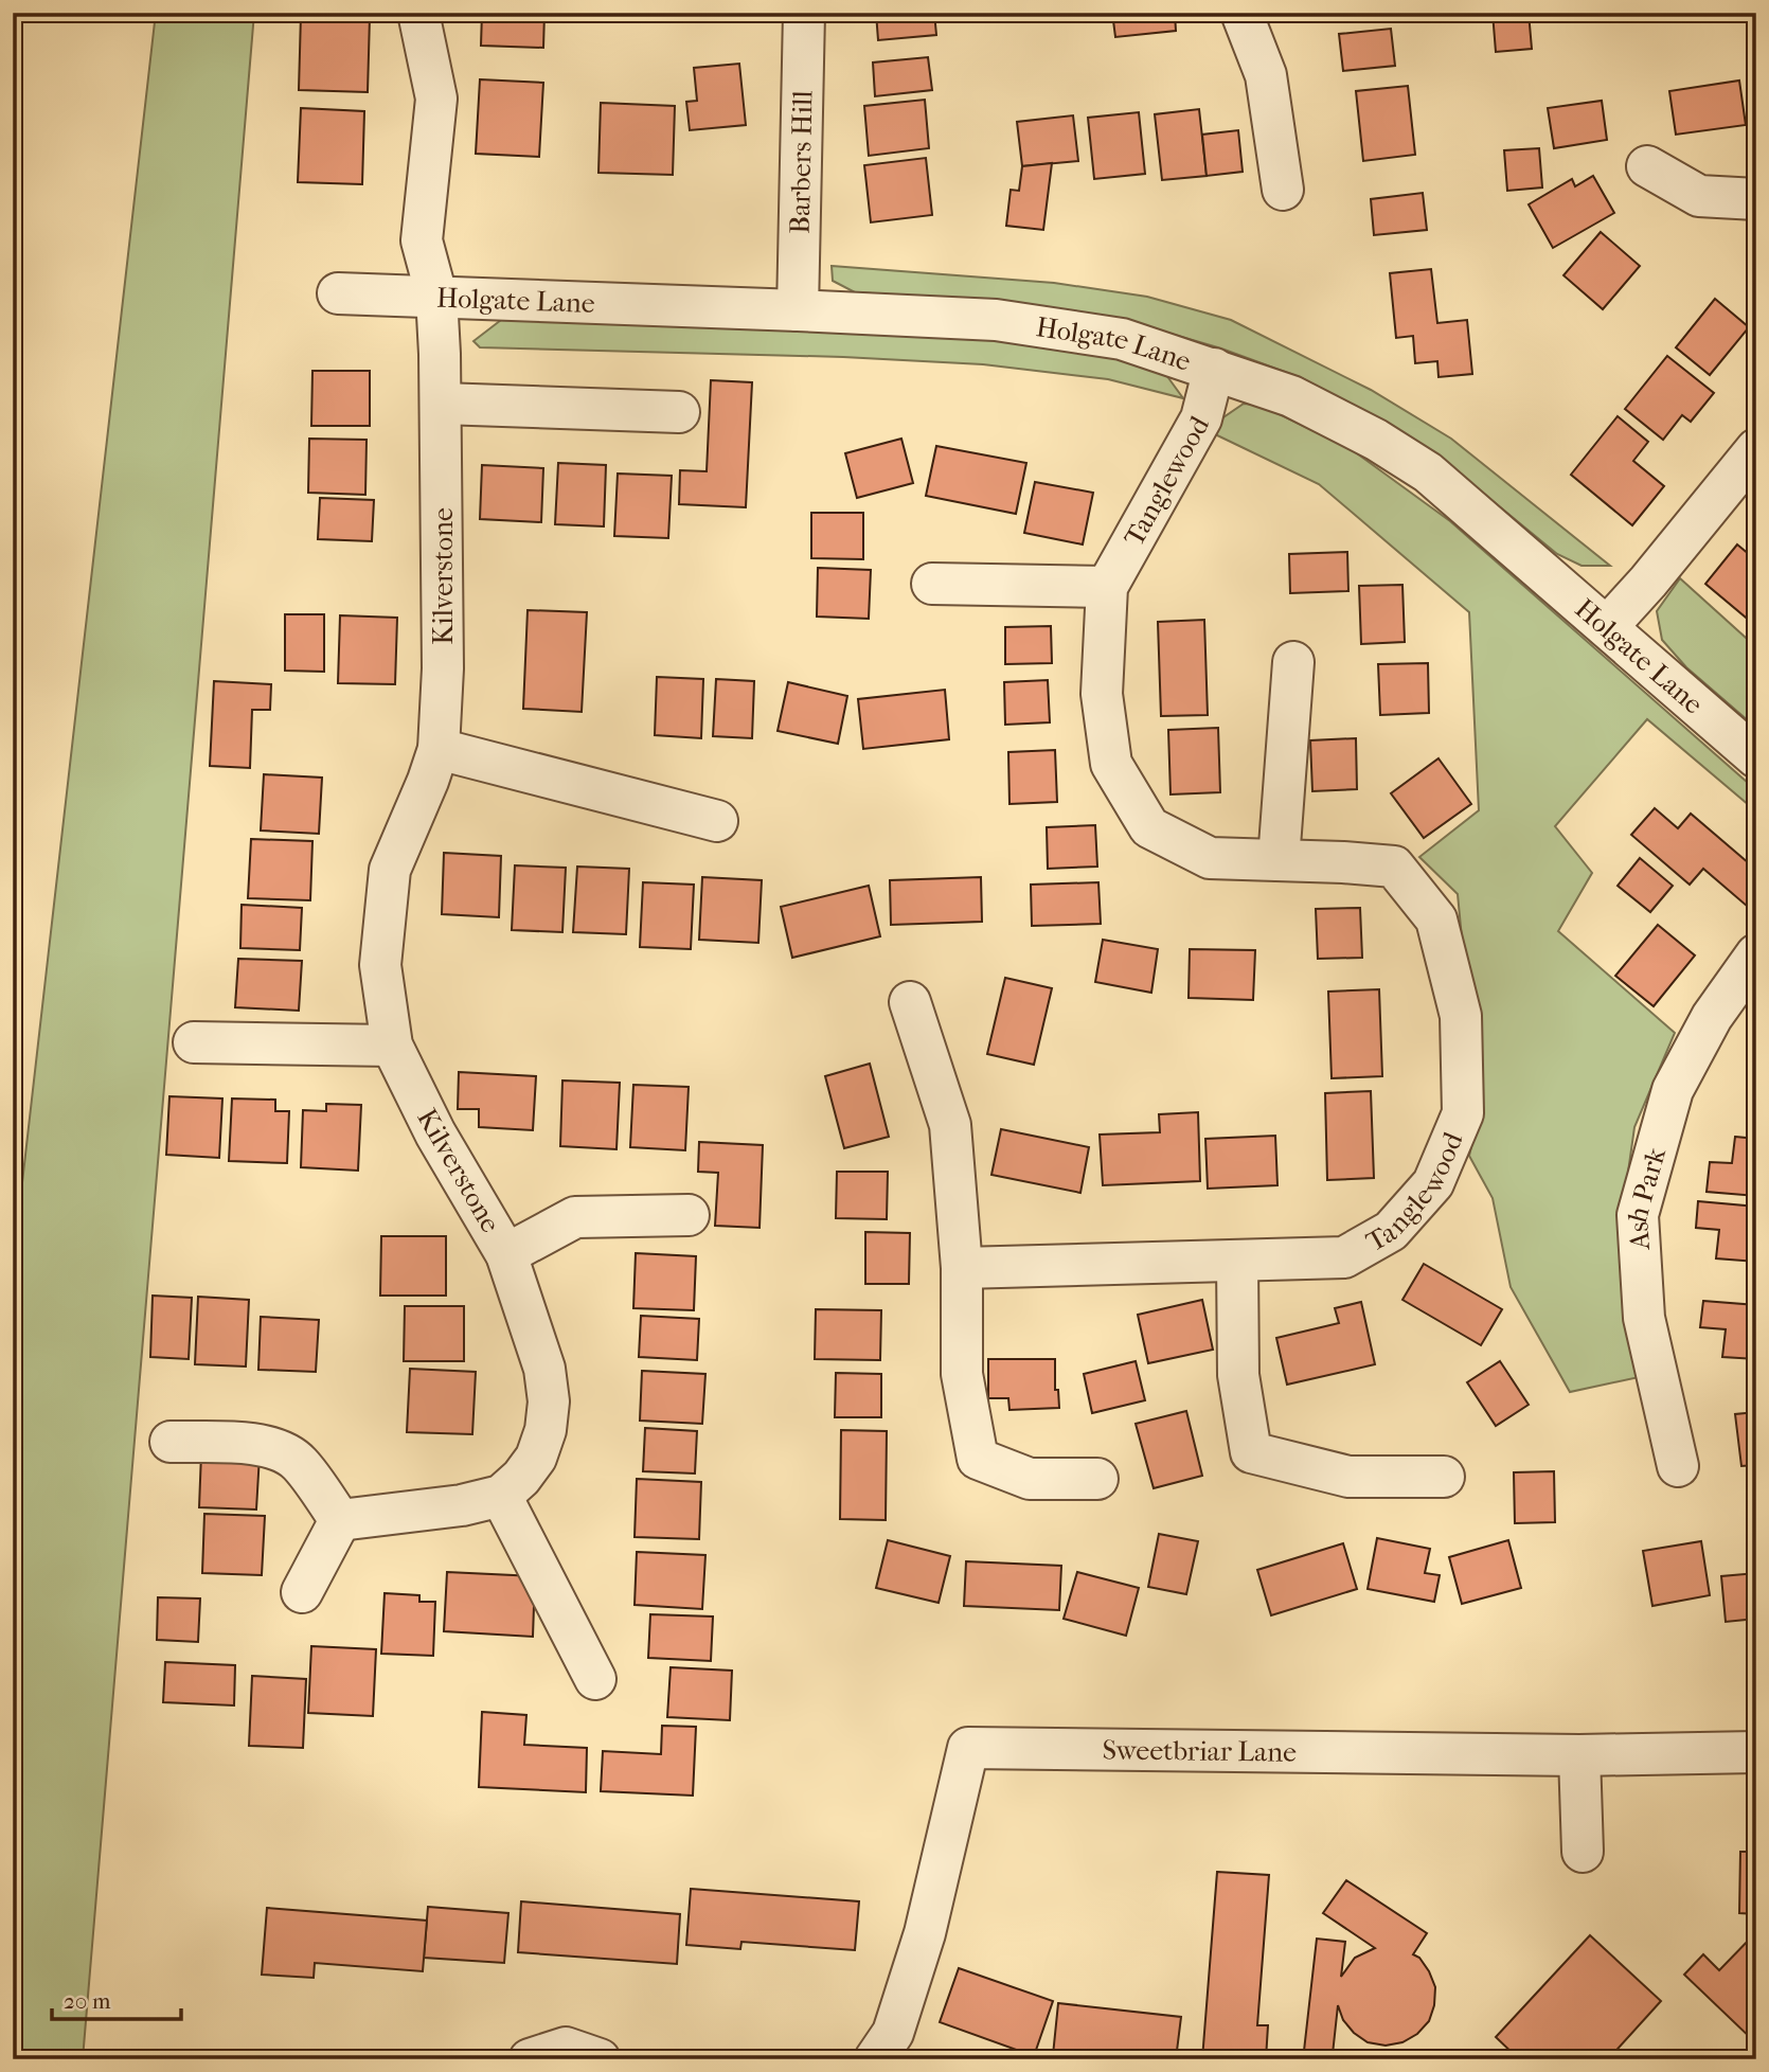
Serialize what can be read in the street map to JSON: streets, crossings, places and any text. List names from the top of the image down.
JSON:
{
  "streets": {
    "street": [
      "Barbers Hill",
      "Holgate Lane",
      "Tanglewood",
      "Kilverstone",
      "Ash Park",
      "Sweetbriar Lane"
    ]
  },
  "crossings": [
    ["Barbers Hill", "Holgate Lane"],
    ["Holgate Lane", "Tanglewood"],
    ["Holgate Lane", "Kilverstone"]
  ],
  "scale_bar": "20 m"
}
